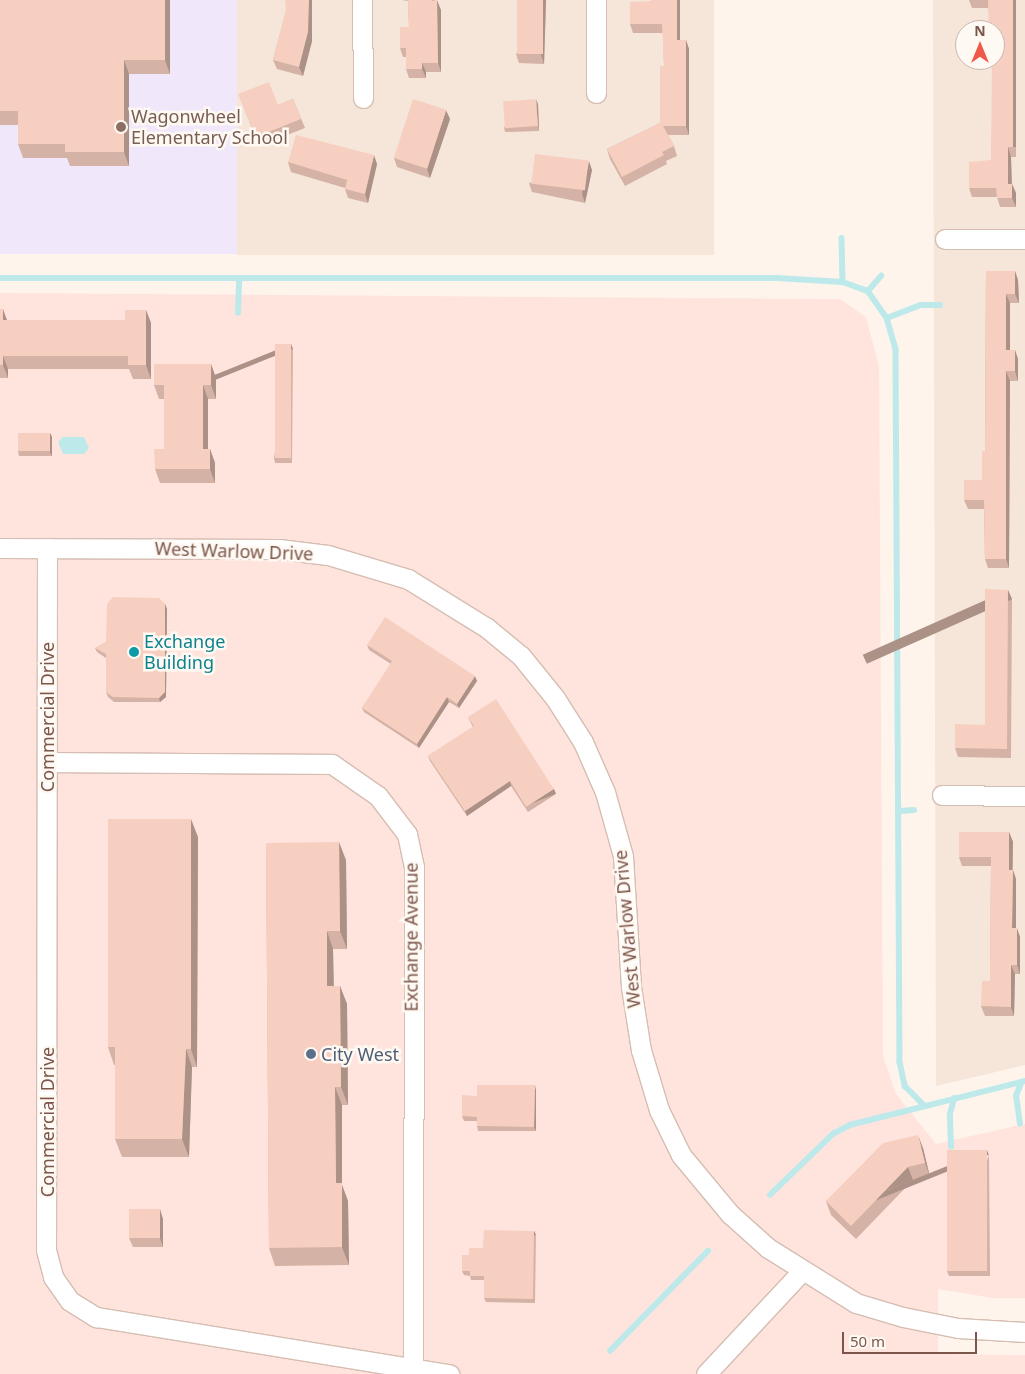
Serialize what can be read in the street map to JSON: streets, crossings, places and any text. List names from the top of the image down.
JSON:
{
  "streets": {
    "street": ["West Warlow Drive", "Commercial Drive", "Exchange Avenue"]
  },
  "crossings": [
    ["West Warlow Drive", "Commercial Drive"],
    ["Commercial Drive", "Exchange Avenue"]
  ],
  "places": ["Wagonwheel Elementary School", "Exchange Building", "City West"],
  "scale_bar": "50 m",
  "north": "top"
}
